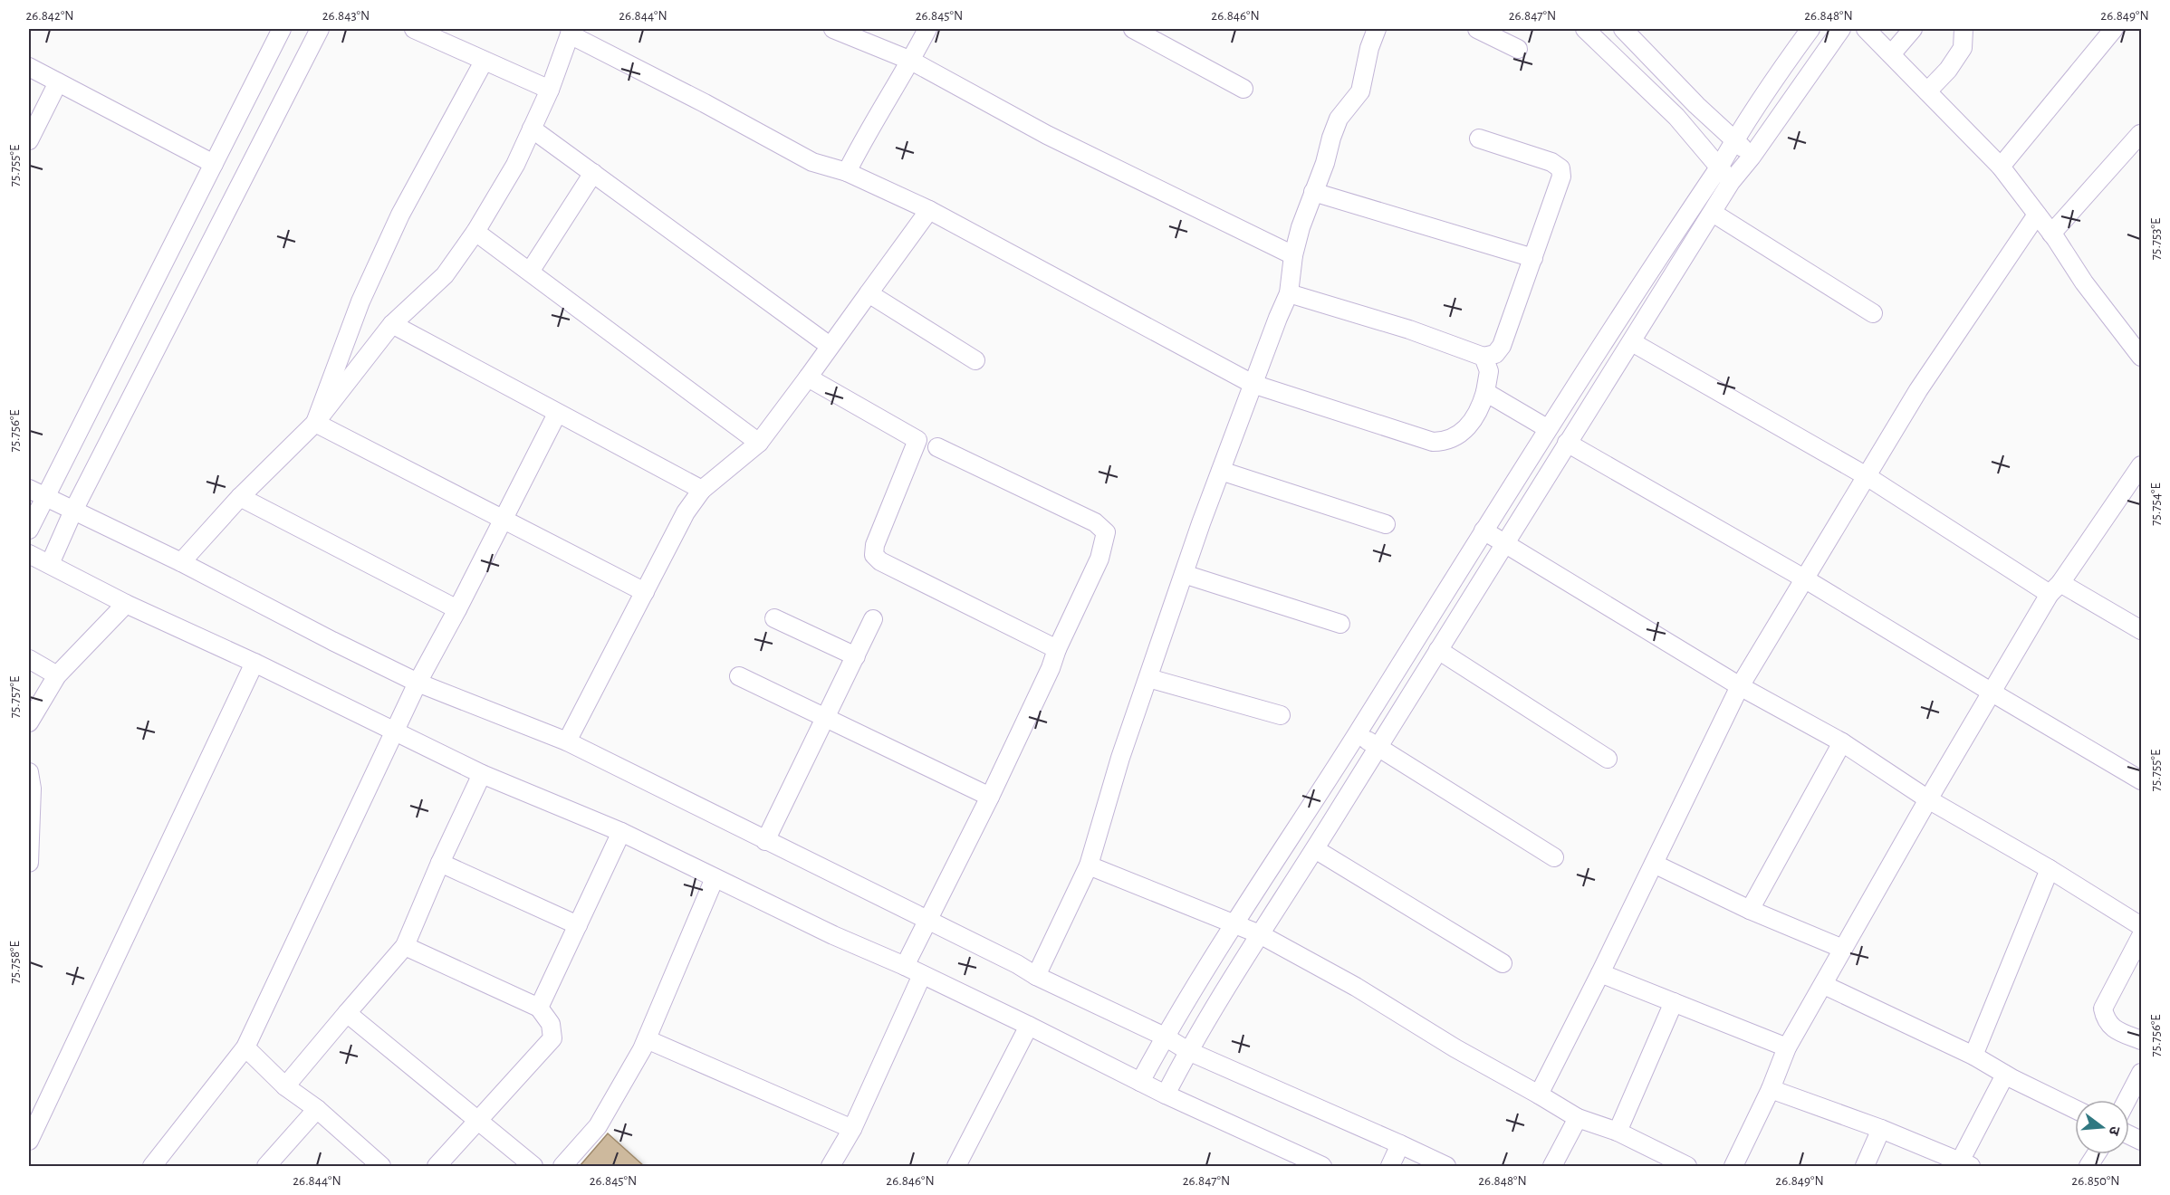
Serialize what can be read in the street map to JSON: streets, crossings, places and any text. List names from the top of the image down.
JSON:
{
  "north": "right",
  "coordinates": [
    "26.842°N",
    "26.843°N",
    "26.844°N",
    "26.845°N",
    "26.846°N",
    "26.847°N",
    "26.848°N",
    "26.849°N",
    "75.755°E",
    "75.753°E",
    "75.756°E",
    "75.754°E",
    "75.757°E",
    "75.758°E",
    "26.850°N"
  ]
}
